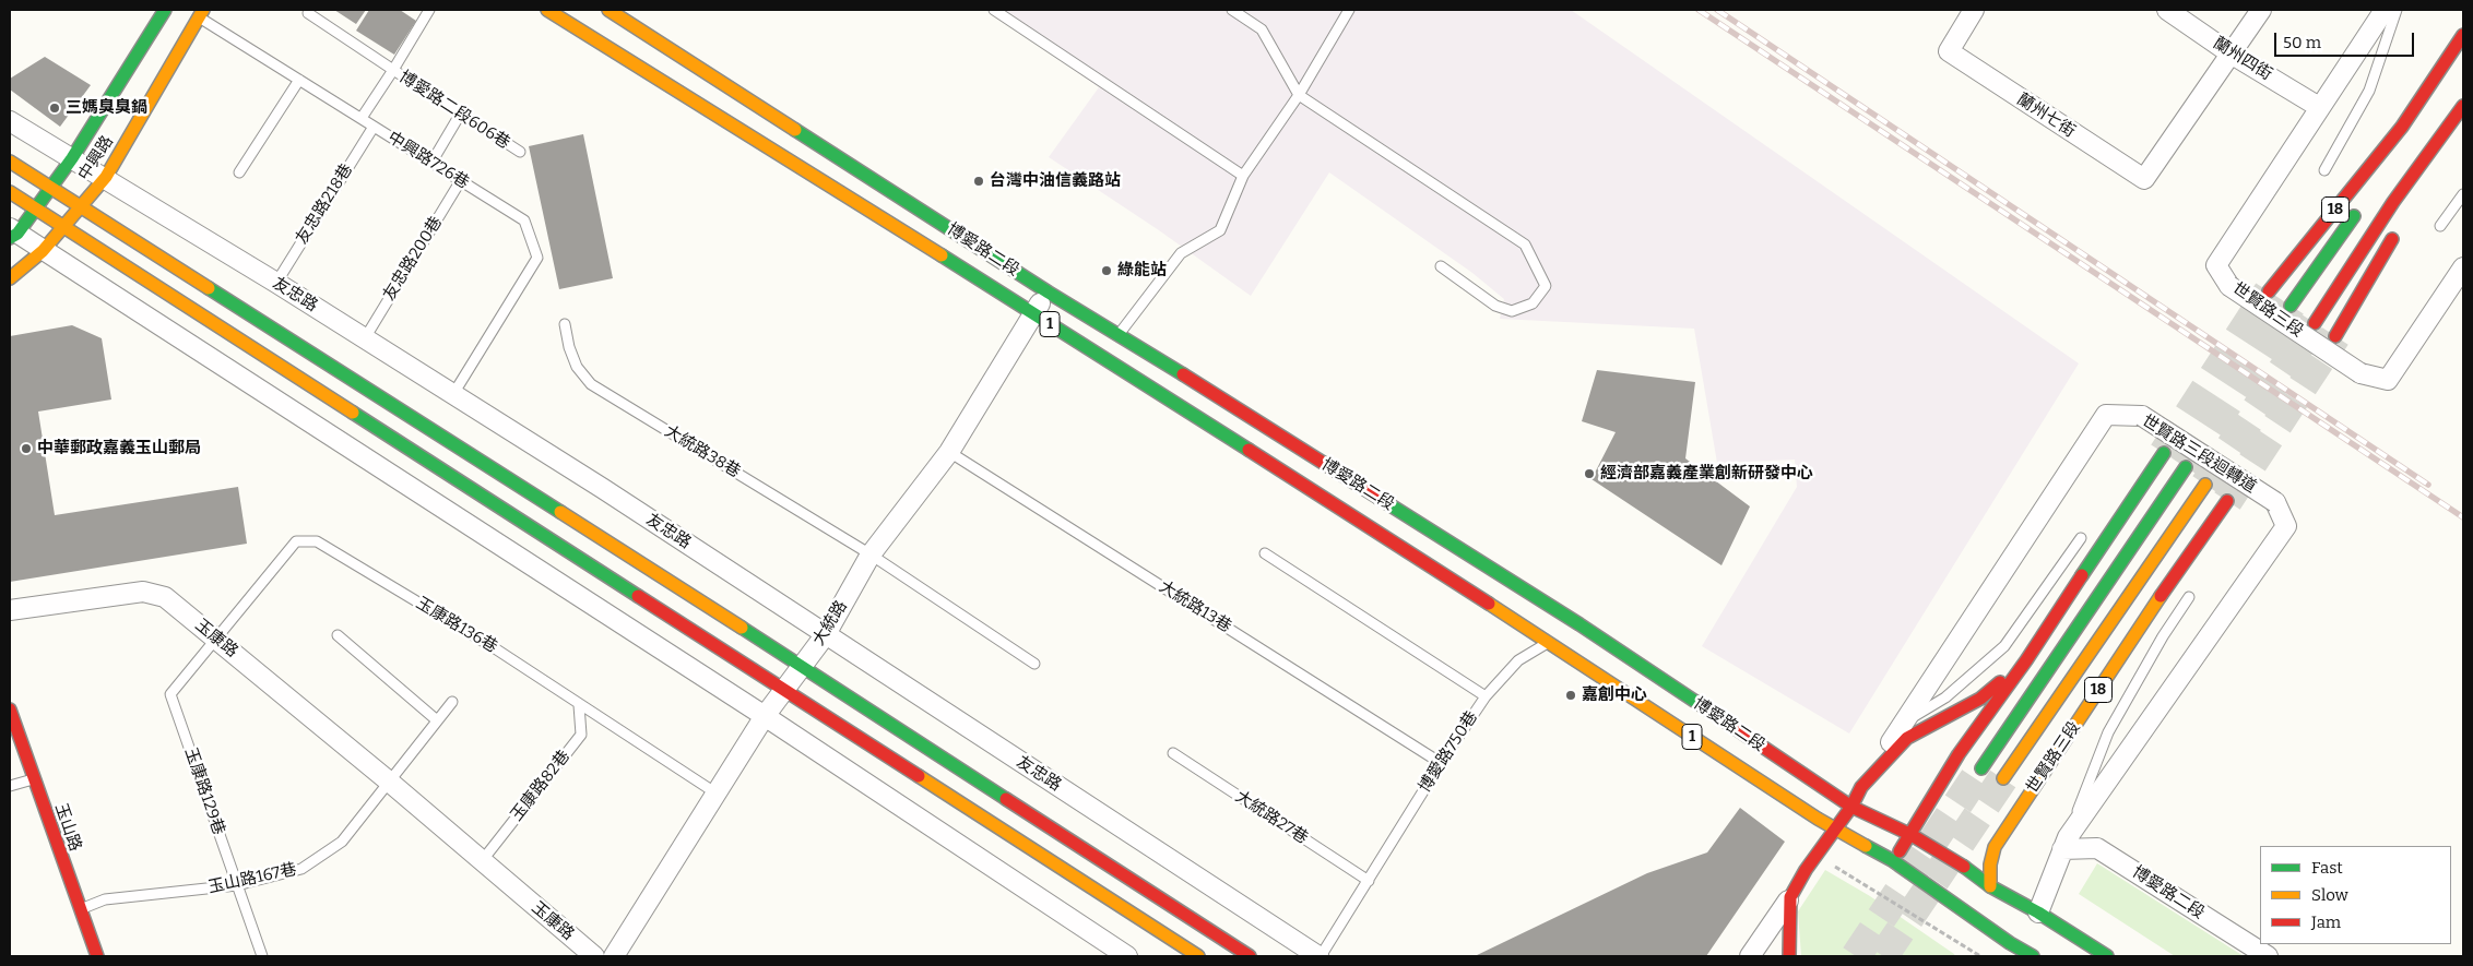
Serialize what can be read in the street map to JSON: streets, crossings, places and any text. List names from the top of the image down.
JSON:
{
  "streets": {
    "main road": [
      "中興路",
      "18",
      "博愛路二段",
      "世賢路三段",
      "1",
      "玉山路"
    ],
    "street": [
      "蘭州四街",
      "蘭州七街",
      "友忠路",
      "世賢路三段迴轉道",
      "大統路",
      "玉康路"
    ],
    "lane": [
      "博愛路二段606巷",
      "中興路726巷",
      "友忠路218巷",
      "友忠路200巷",
      "大統路38巷",
      "大統路13巷",
      "玉康路136巷",
      "博愛路750巷",
      "玉康路82巷",
      "玉康路129巷",
      "大統路27巷",
      "玉山路167巷"
    ]
  },
  "crossings": [
    ["蘭州四街", "蘭州七街"],
    ["蘭州四街", "世賢路三段"],
    ["中興路", "中興路726巷"],
    ["中興路", "友忠路"],
    ["中興路726巷", "友忠路218巷"],
    ["中興路726巷", "友忠路200巷"],
    ["中興路726巷", "友忠路"],
    ["友忠路218巷", "友忠路"],
    ["博愛路二段", "世賢路三段"],
    ["博愛路二段", "世賢路三段迴轉道"],
    ["博愛路二段", "大統路"],
    ["博愛路二段", "博愛路750巷"],
    ["友忠路200巷", "友忠路"],
    ["友忠路", "大統路"],
    ["友忠路", "博愛路750巷"],
    ["世賢路三段", "世賢路三段迴轉道"],
    ["大統路38巷", "大統路"],
    ["大統路13巷", "大統路"],
    ["大統路13巷", "博愛路750巷"],
    ["大統路", "玉康路136巷"],
    ["玉康路136巷", "玉康路"],
    ["玉康路136巷", "玉康路82巷"],
    ["玉康路136巷", "玉康路129巷"],
    ["玉康路", "玉康路82巷"],
    ["玉康路", "玉康路129巷"],
    ["玉康路", "玉山路167巷"],
    ["博愛路750巷", "大統路27巷"],
    ["玉康路129巷", "玉山路167巷"],
    ["玉山路", "玉山路167巷"]
  ],
  "places": [
    "三媽臭臭鍋",
    "台灣中油信義路站",
    "綠能站",
    "中華郵政嘉義玉山郵局",
    "經濟部嘉義產業創新研發中心",
    "嘉創中心"
  ],
  "legend": ["Fast", "Slow", "Jam"],
  "scale_bar": "50 m"
}
